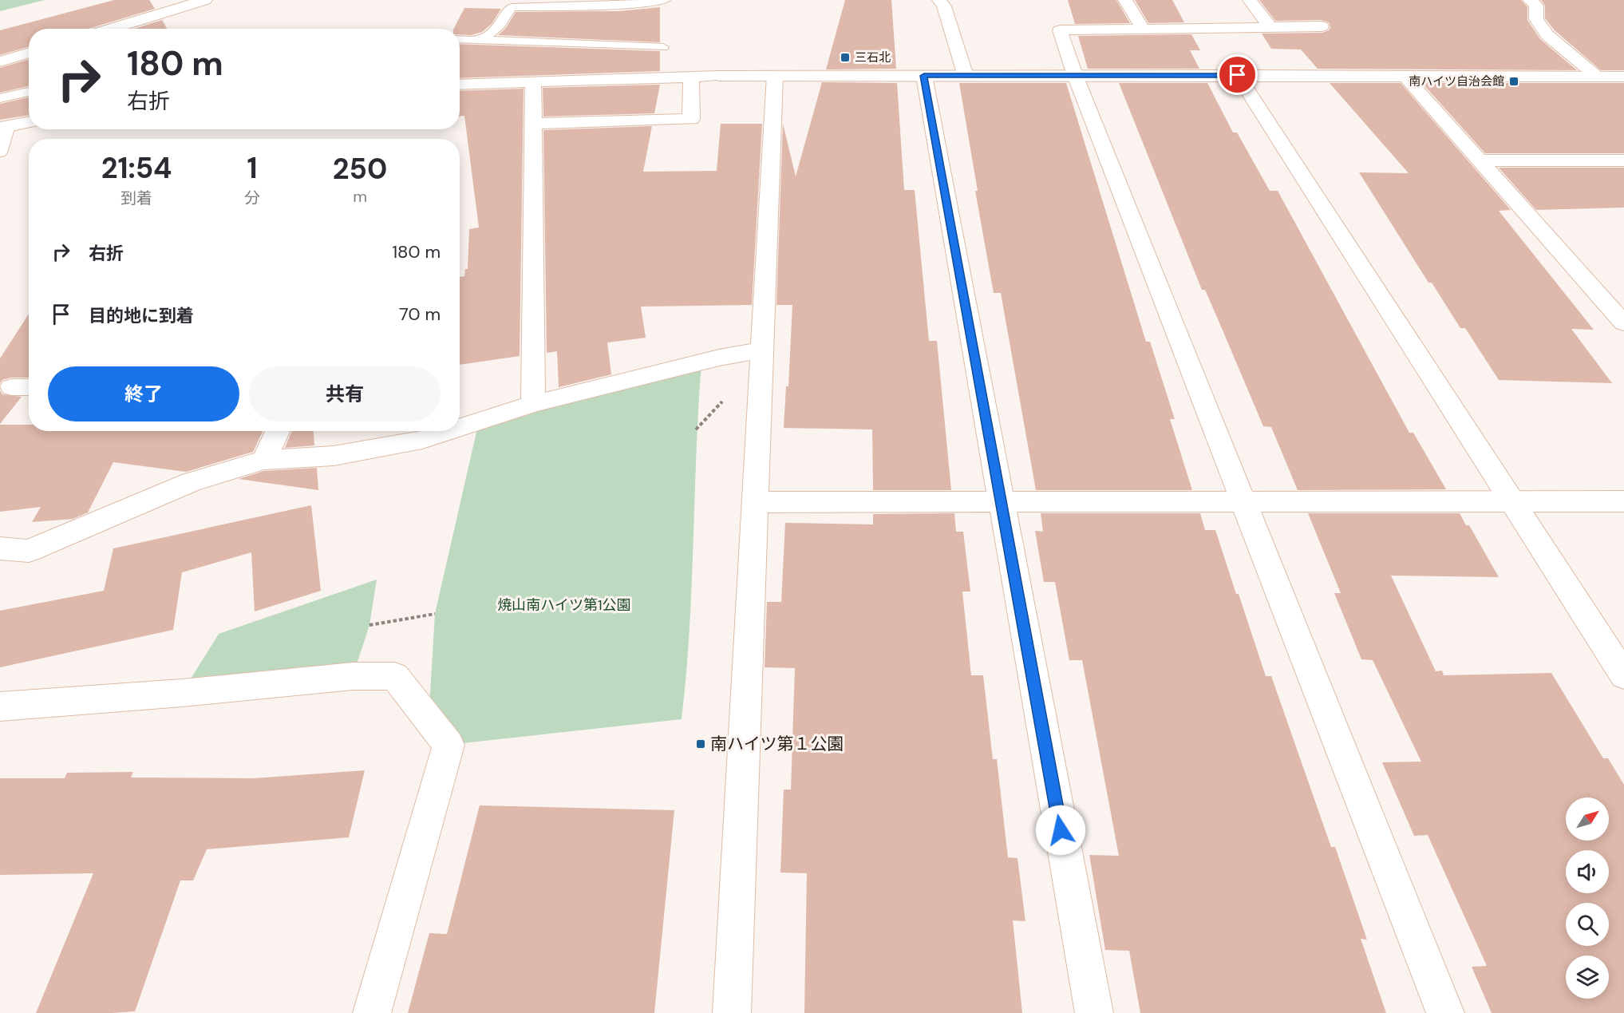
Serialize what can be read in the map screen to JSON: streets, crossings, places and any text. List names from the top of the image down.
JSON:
{
  "parks": ["焼山南ハイツ第1公園"],
  "places": {
    "transit": ["三石北", "南ハイツ自治会館", "南ハイツ第１公園"]
  },
  "north": "top right",
  "page": {
    "turn": ["180 m", "右折"],
    "eta": [
      "21:54",
      "到着",
      "1",
      "分",
      "250",
      "m"
    ],
    "list": [
      {
        "name": "右折",
        "value": "180 m"
      },
      {
        "name": "目的地に到着",
        "value": "70 m"
      }
    ],
    "buttons": ["終了", "共有"]
  }
}
